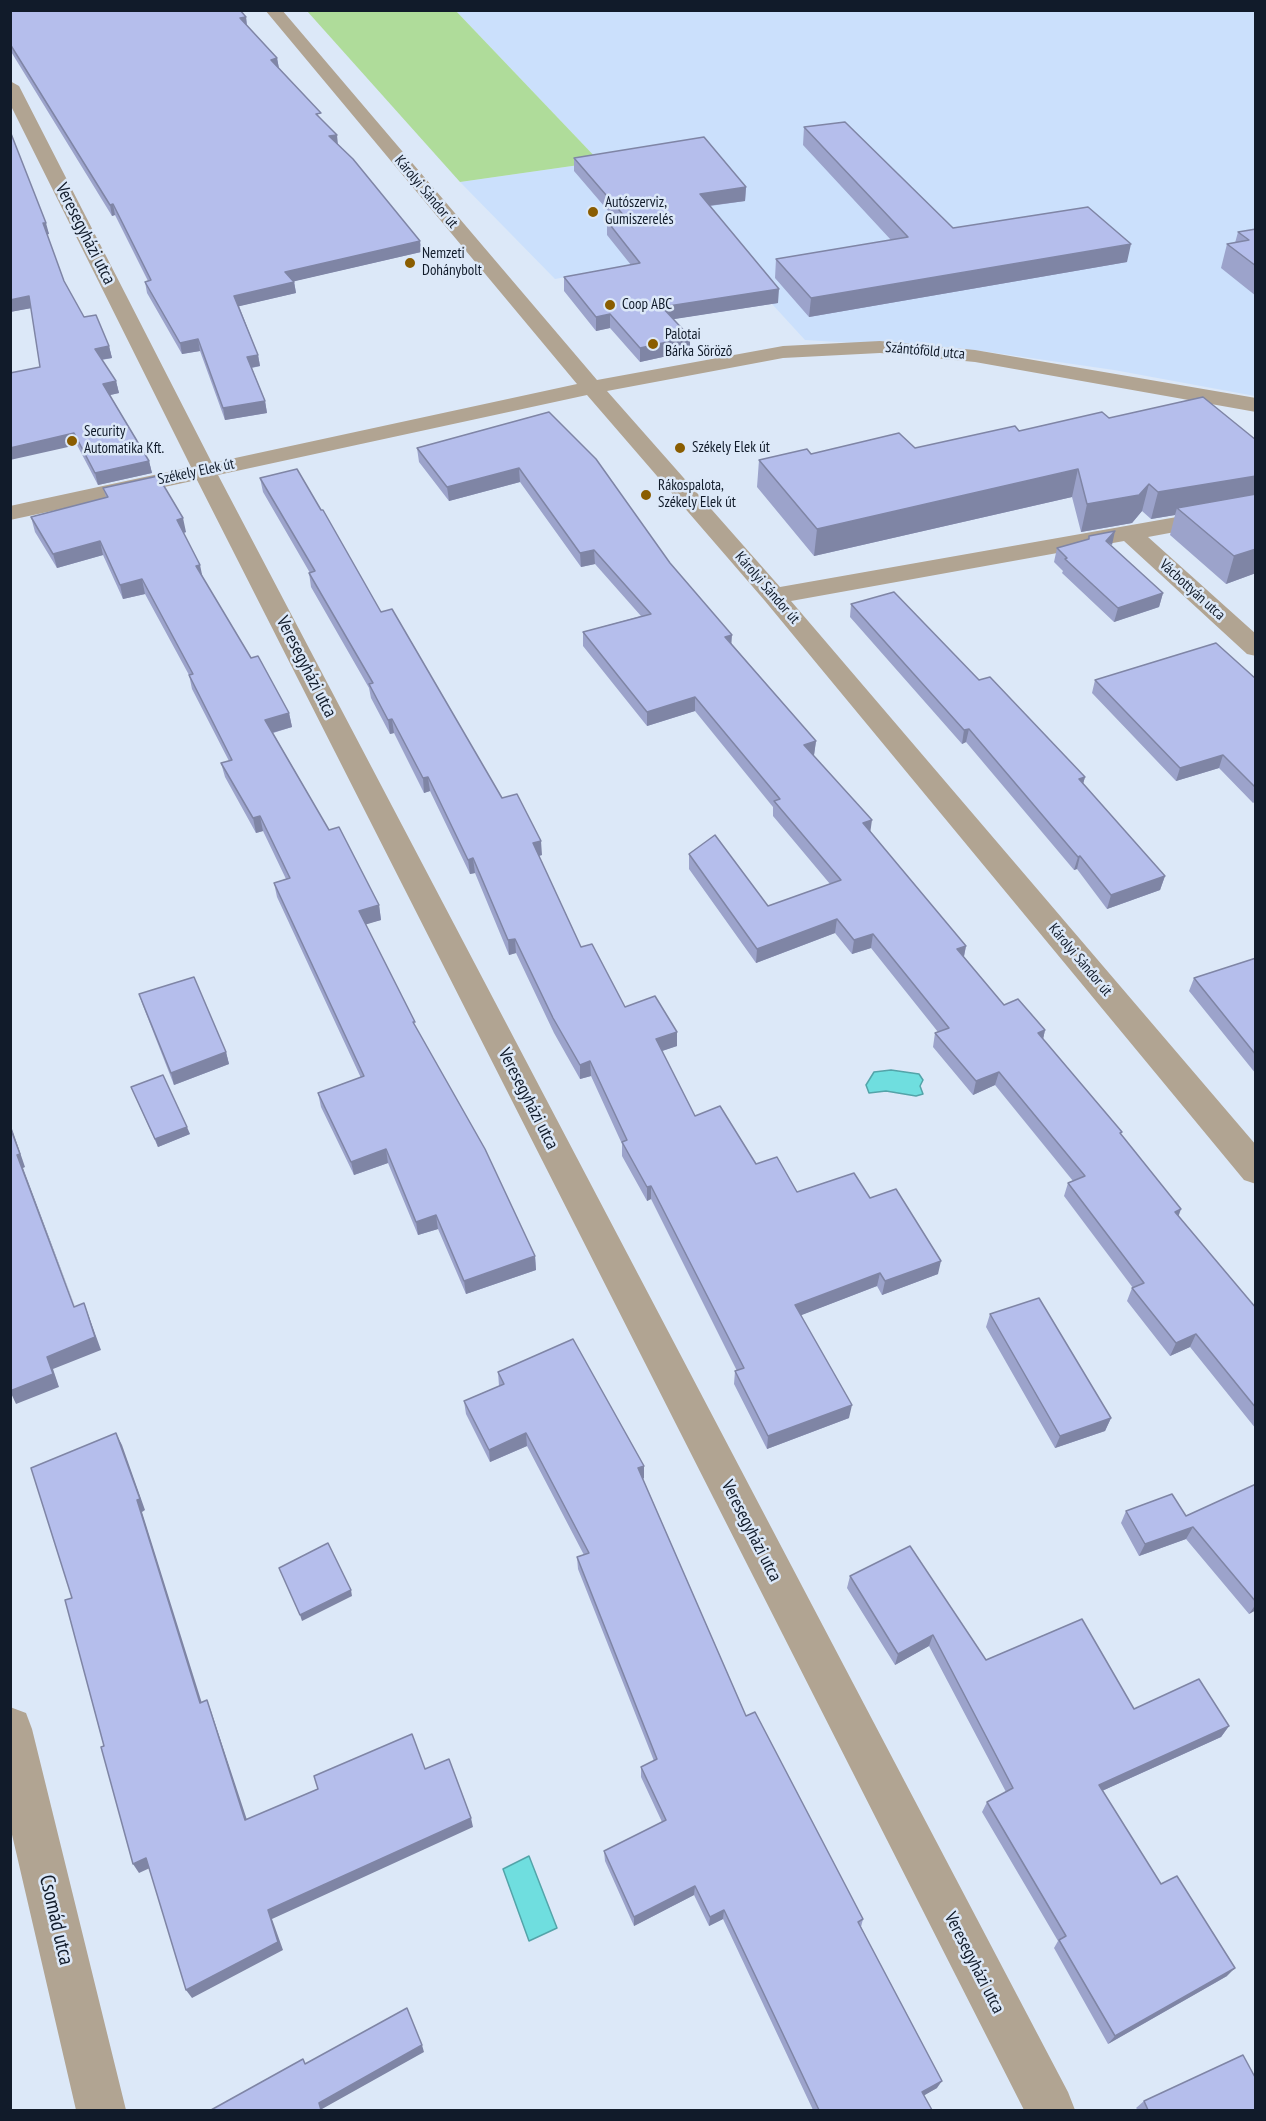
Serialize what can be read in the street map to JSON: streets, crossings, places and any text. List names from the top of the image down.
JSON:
{
  "streets": {
    "street": [
      "Károlyi Sándor út",
      "Veresegyházi utca",
      "Szántóföld utca",
      "Székely Elek út",
      "Vácbottyán utca",
      "Csomád utca"
    ]
  },
  "crossings": [
    ["Károlyi Sándor út", "Szántóföld utca"],
    ["Károlyi Sándor út", "Székely Elek út"],
    ["Veresegyházi utca", "Székely Elek út"],
    ["Szántóföld utca", "Székely Elek út"]
  ],
  "places": [
    "Autószerviz, Gumiszerelés",
    "Nemzeti Dohánybolt",
    "Coop ABC",
    "Palotai Bárka Söröző",
    "Security Automatika Kft.",
    "Székely Elek út",
    "Rákospalota, Székely Elek út"
  ]
}
